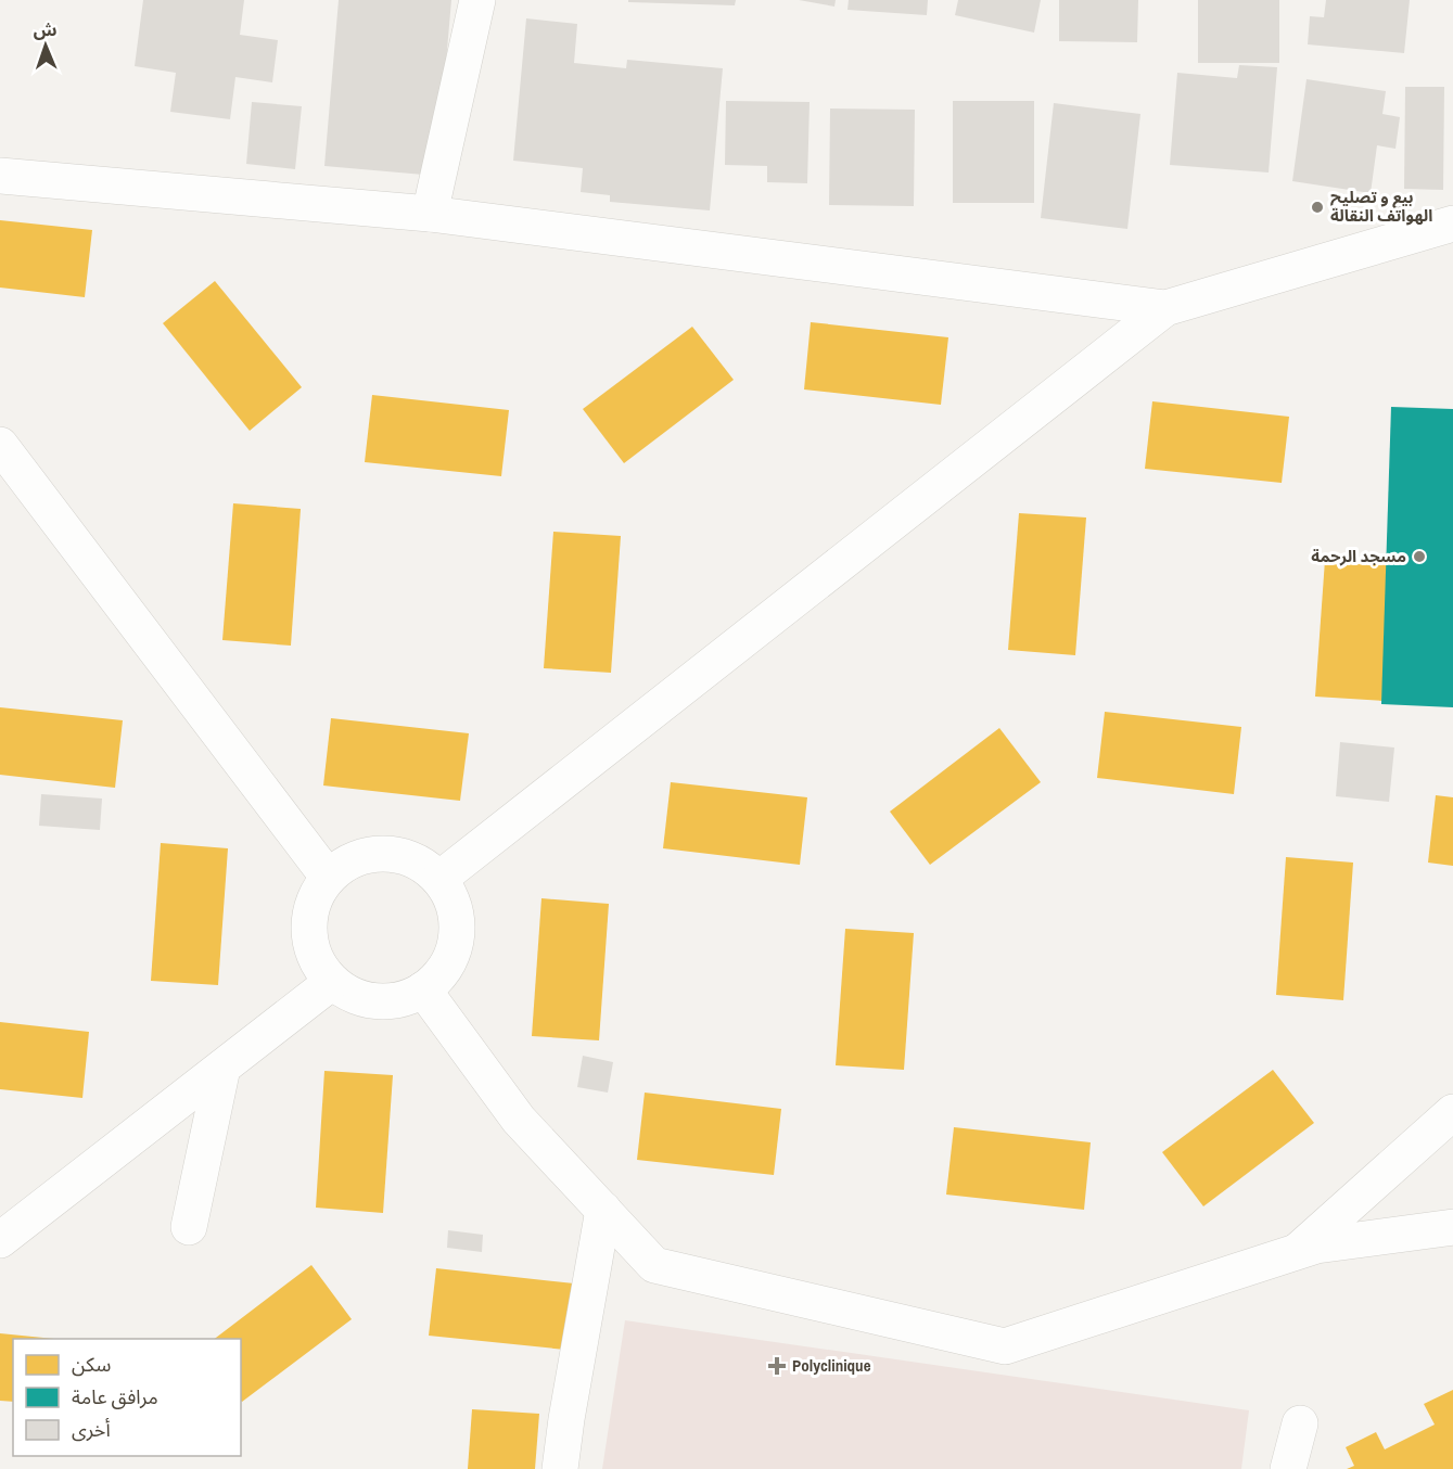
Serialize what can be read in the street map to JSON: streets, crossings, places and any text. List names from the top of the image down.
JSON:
{
  "places": {
    "other": ["بيع و تصليح الهواتف النقالة", "مسجد الرحمة"],
    "health": ["Polyclinique"]
  },
  "legend": ["سكن", "مرافق عامة", "أخرى"],
  "north": "top"
}
